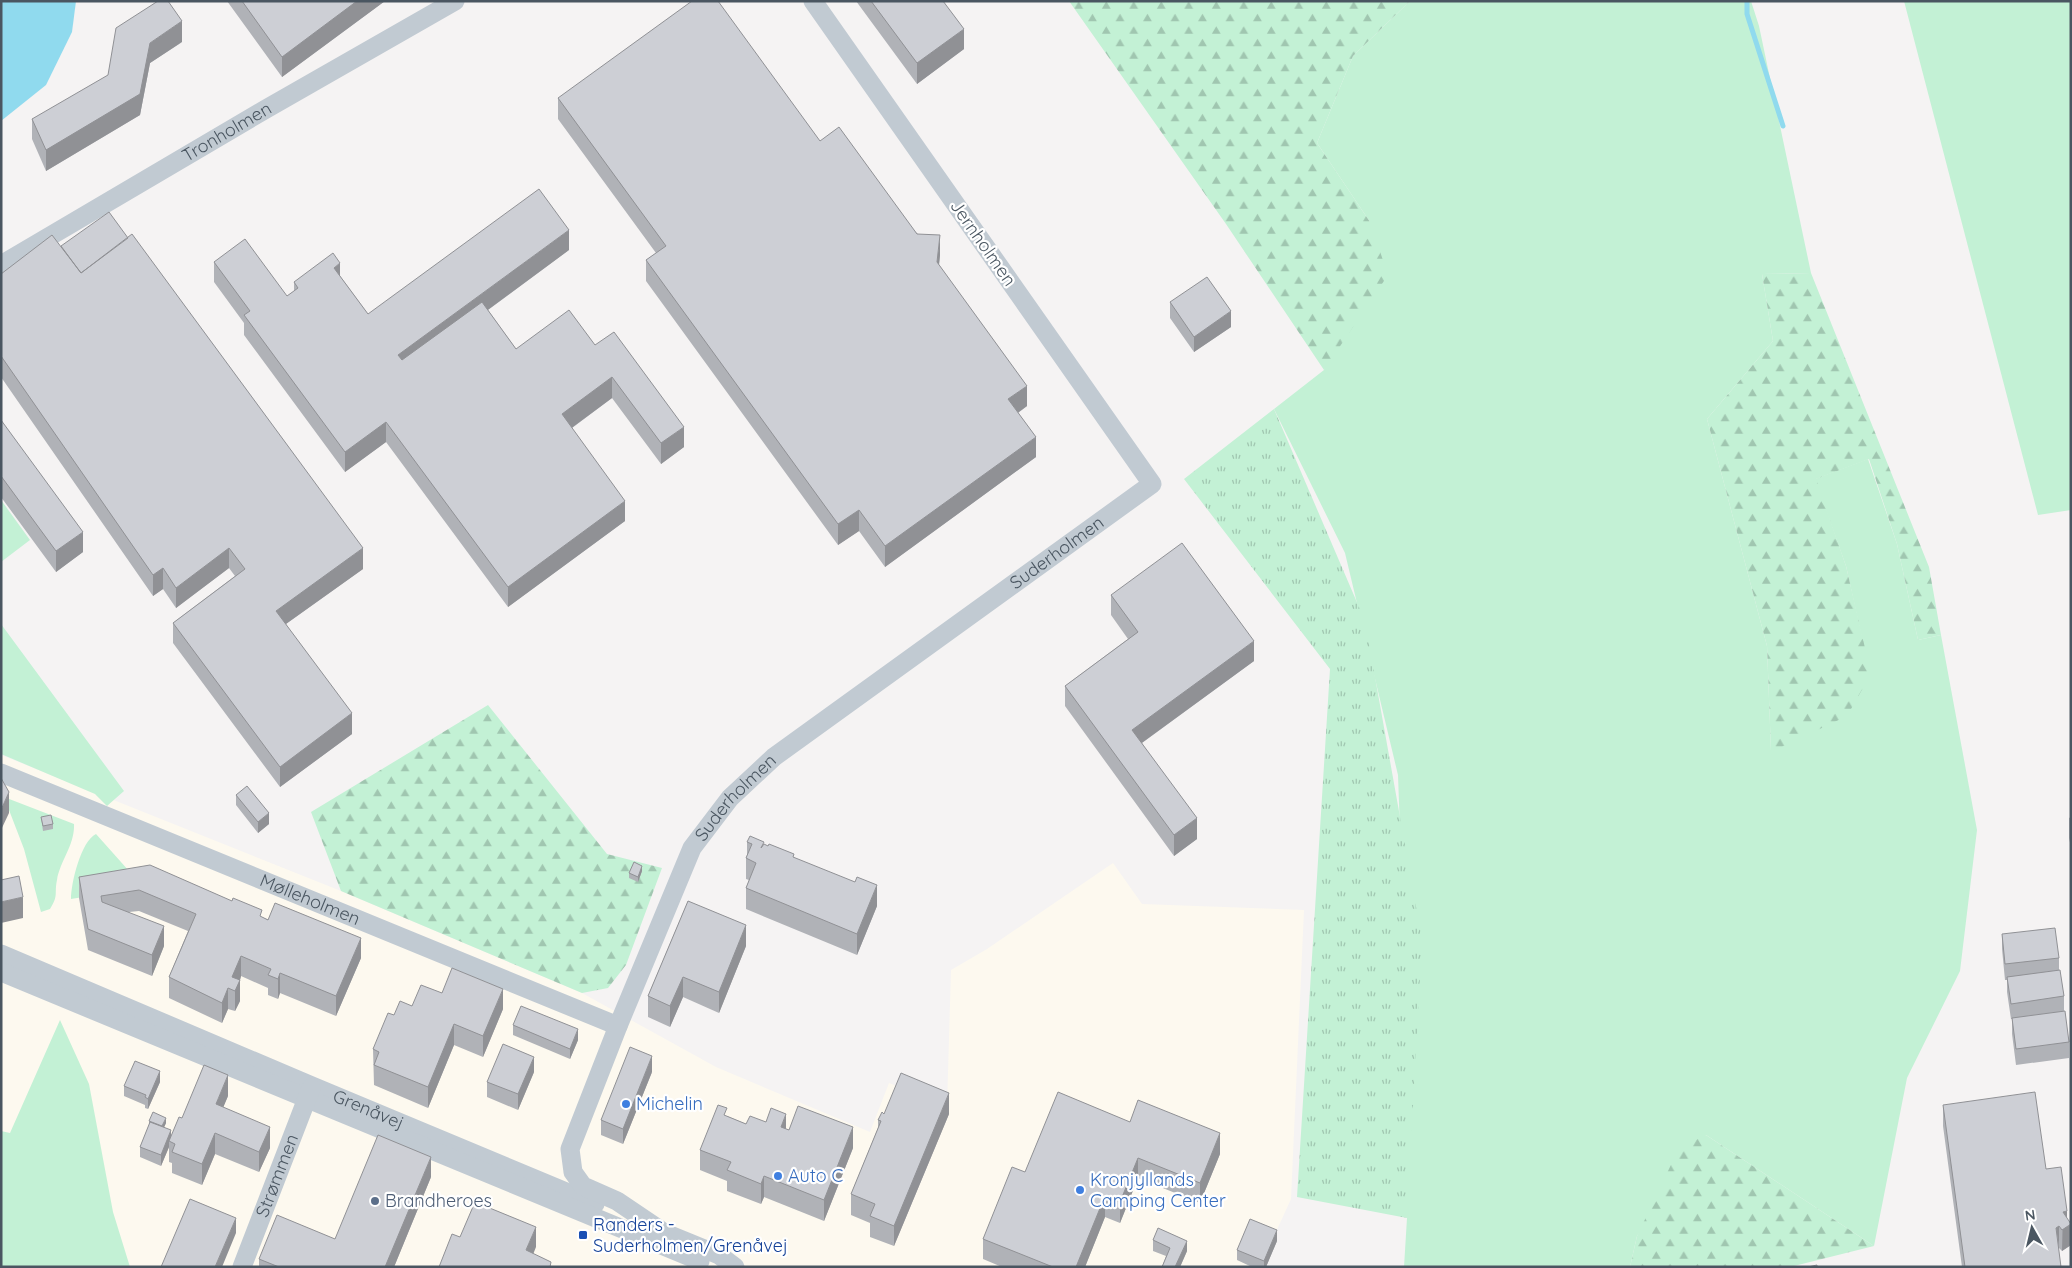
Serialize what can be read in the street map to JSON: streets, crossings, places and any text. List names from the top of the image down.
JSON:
{
  "streets": {
    "street": [
      "Tronholmen",
      "Jernholmen",
      "Suderholmen",
      "Mølleholmen",
      "Grenåvej",
      "Strømmen"
    ]
  },
  "crossings": [
    ["Jernholmen", "Suderholmen"],
    ["Suderholmen", "Mølleholmen"],
    ["Suderholmen", "Grenåvej"],
    ["Grenåvej", "Strømmen"]
  ],
  "places": {
    "other": [
      "Michelin",
      "Auto C",
      "Kronjyllands Camping Center",
      "Brandheroes"
    ],
    "transit": ["Randers - Suderholmen/Grenåvej"]
  },
  "north": "top"
}
